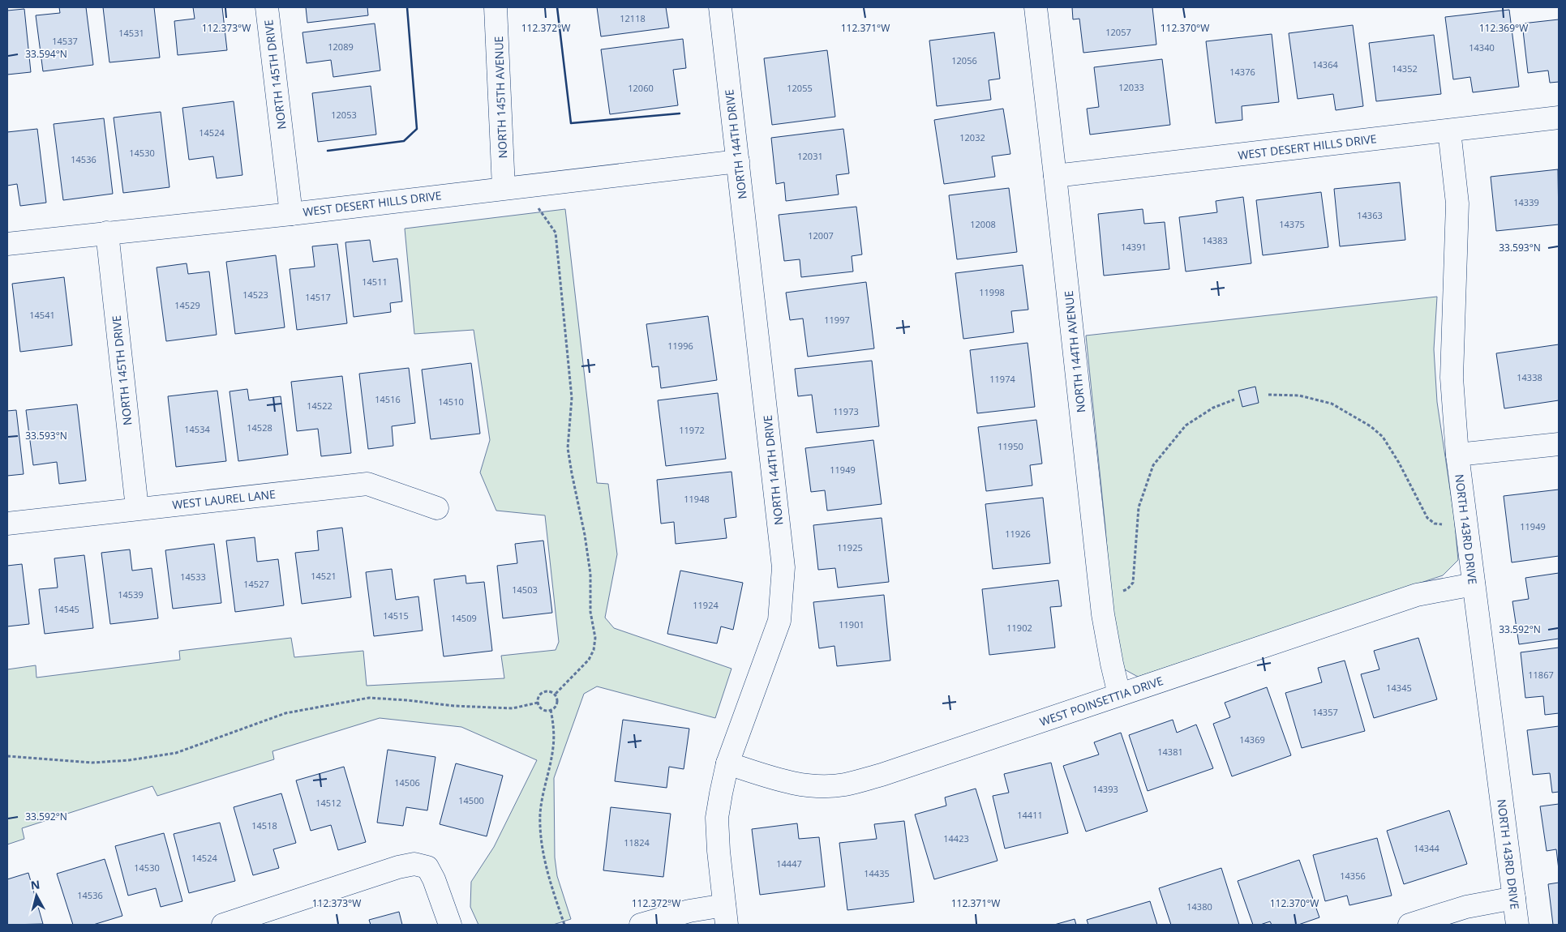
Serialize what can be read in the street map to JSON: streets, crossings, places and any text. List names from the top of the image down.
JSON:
{
  "streets": {
    "street": [
      "NORTH 145TH DRIVE",
      "NORTH 145TH AVENUE",
      "NORTH 144TH DRIVE",
      "WEST DESERT HILLS DRIVE",
      "NORTH 144TH AVENUE",
      "WEST LAUREL LANE",
      "NORTH 143RD DRIVE",
      "WEST POINSETTIA DRIVE"
    ]
  },
  "crossings": [
    ["NORTH 145TH DRIVE", "WEST DESERT HILLS DRIVE"],
    ["NORTH 145TH DRIVE", "WEST LAUREL LANE"],
    ["NORTH 145TH AVENUE", "WEST DESERT HILLS DRIVE"],
    ["NORTH 144TH DRIVE", "WEST DESERT HILLS DRIVE"],
    ["NORTH 144TH DRIVE", "WEST POINSETTIA DRIVE"],
    ["WEST DESERT HILLS DRIVE", "NORTH 144TH AVENUE"],
    ["WEST DESERT HILLS DRIVE", "NORTH 143RD DRIVE"],
    ["NORTH 144TH AVENUE", "WEST POINSETTIA DRIVE"],
    ["NORTH 143RD DRIVE", "WEST POINSETTIA DRIVE"]
  ],
  "house_numbers": [
    "12118",
    "12057",
    "14531",
    "14537",
    "12089",
    "14340",
    "12056",
    "14364",
    "14352",
    "14376",
    "12033",
    "12060",
    "12055",
    "12053",
    "14524",
    "12032",
    "14530",
    "12031",
    "14536",
    "14339",
    "14363",
    "12008",
    "14375",
    "12007",
    "14383",
    "14391",
    "14511",
    "11998",
    "14523",
    "14517",
    "14529",
    "14541",
    "11997",
    "11996",
    "14338",
    "11974",
    "14516",
    "14510",
    "14522",
    "11973",
    "14528",
    "14534",
    "11972",
    "11950",
    "11949",
    "11948",
    "11949",
    "11926",
    "11925",
    "14521",
    "14533",
    "14527",
    "14503",
    "14539",
    "11924",
    "14545",
    "14515",
    "14509",
    "11901",
    "11902",
    "11867",
    "14345",
    "14357",
    "14369",
    "14381",
    "14506",
    "14393",
    "14500",
    "14512",
    "14411",
    "14518",
    "14423",
    "11824",
    "14344",
    "14524",
    "14447",
    "14530",
    "14435",
    "14356",
    "14536",
    "14380"
  ],
  "north": "top",
  "coordinates": [
    "112.373°W",
    "112.372°W",
    "112.371°W",
    "112.370°W",
    "112.369°W",
    "33.594°N",
    "33.593°N",
    "33.592°N"
  ]
}
